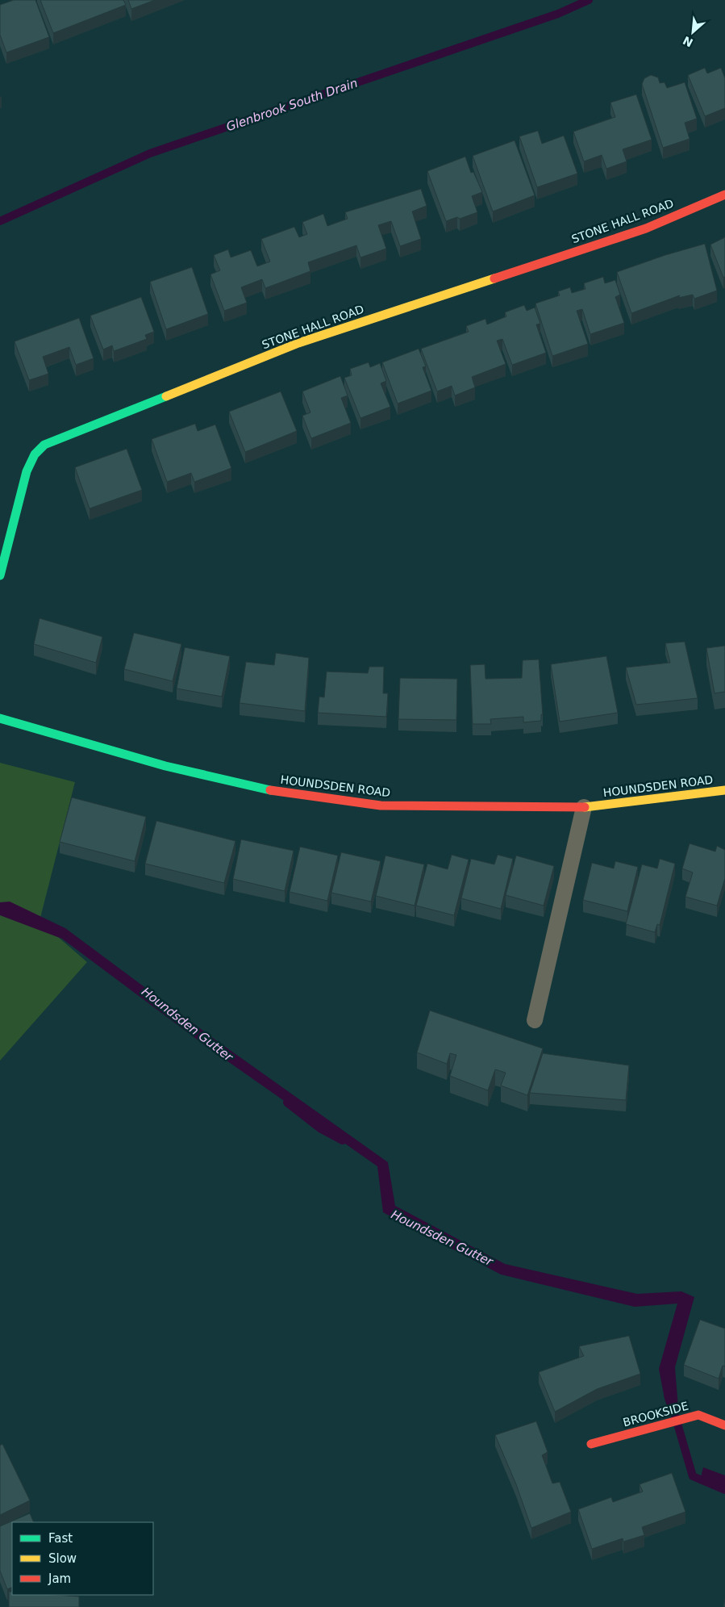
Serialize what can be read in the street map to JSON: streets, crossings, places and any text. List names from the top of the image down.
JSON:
{
  "streets": {
    "street": ["STONE HALL ROAD", "HOUNDSDEN ROAD", "BROOKSIDE"]
  },
  "water": ["Glenbrook South Drain", "Houndsden Gutter"],
  "legend": ["Fast", "Slow", "Jam"],
  "north": "bottom left"
}
